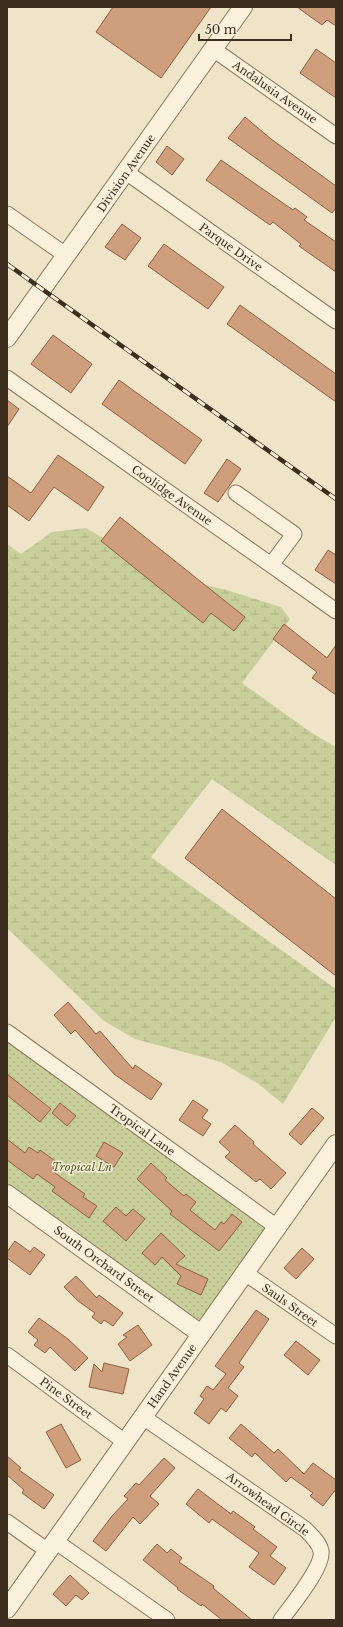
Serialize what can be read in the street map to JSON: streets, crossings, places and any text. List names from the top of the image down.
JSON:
{
  "streets": {
    "street": [
      "Andalusia Avenue",
      "Division Avenue",
      "Parque Drive",
      "Coolidge Avenue",
      "Tropical Lane",
      "South Orchard Street",
      "Sauls Street",
      "Hand Avenue",
      "Pine Street",
      "Arrowhead Circle"
    ]
  },
  "crossings": [
    ["Andalusia Avenue", "Division Avenue"],
    ["Division Avenue", "Parque Drive"],
    ["Tropical Lane", "Hand Avenue"],
    ["South Orchard Street", "Hand Avenue"],
    ["Sauls Street", "Hand Avenue"],
    ["Hand Avenue", "Pine Street"],
    ["Hand Avenue", "Arrowhead Circle"]
  ],
  "parks": ["Tropical Ln"],
  "scale_bar": "50 m"
}
